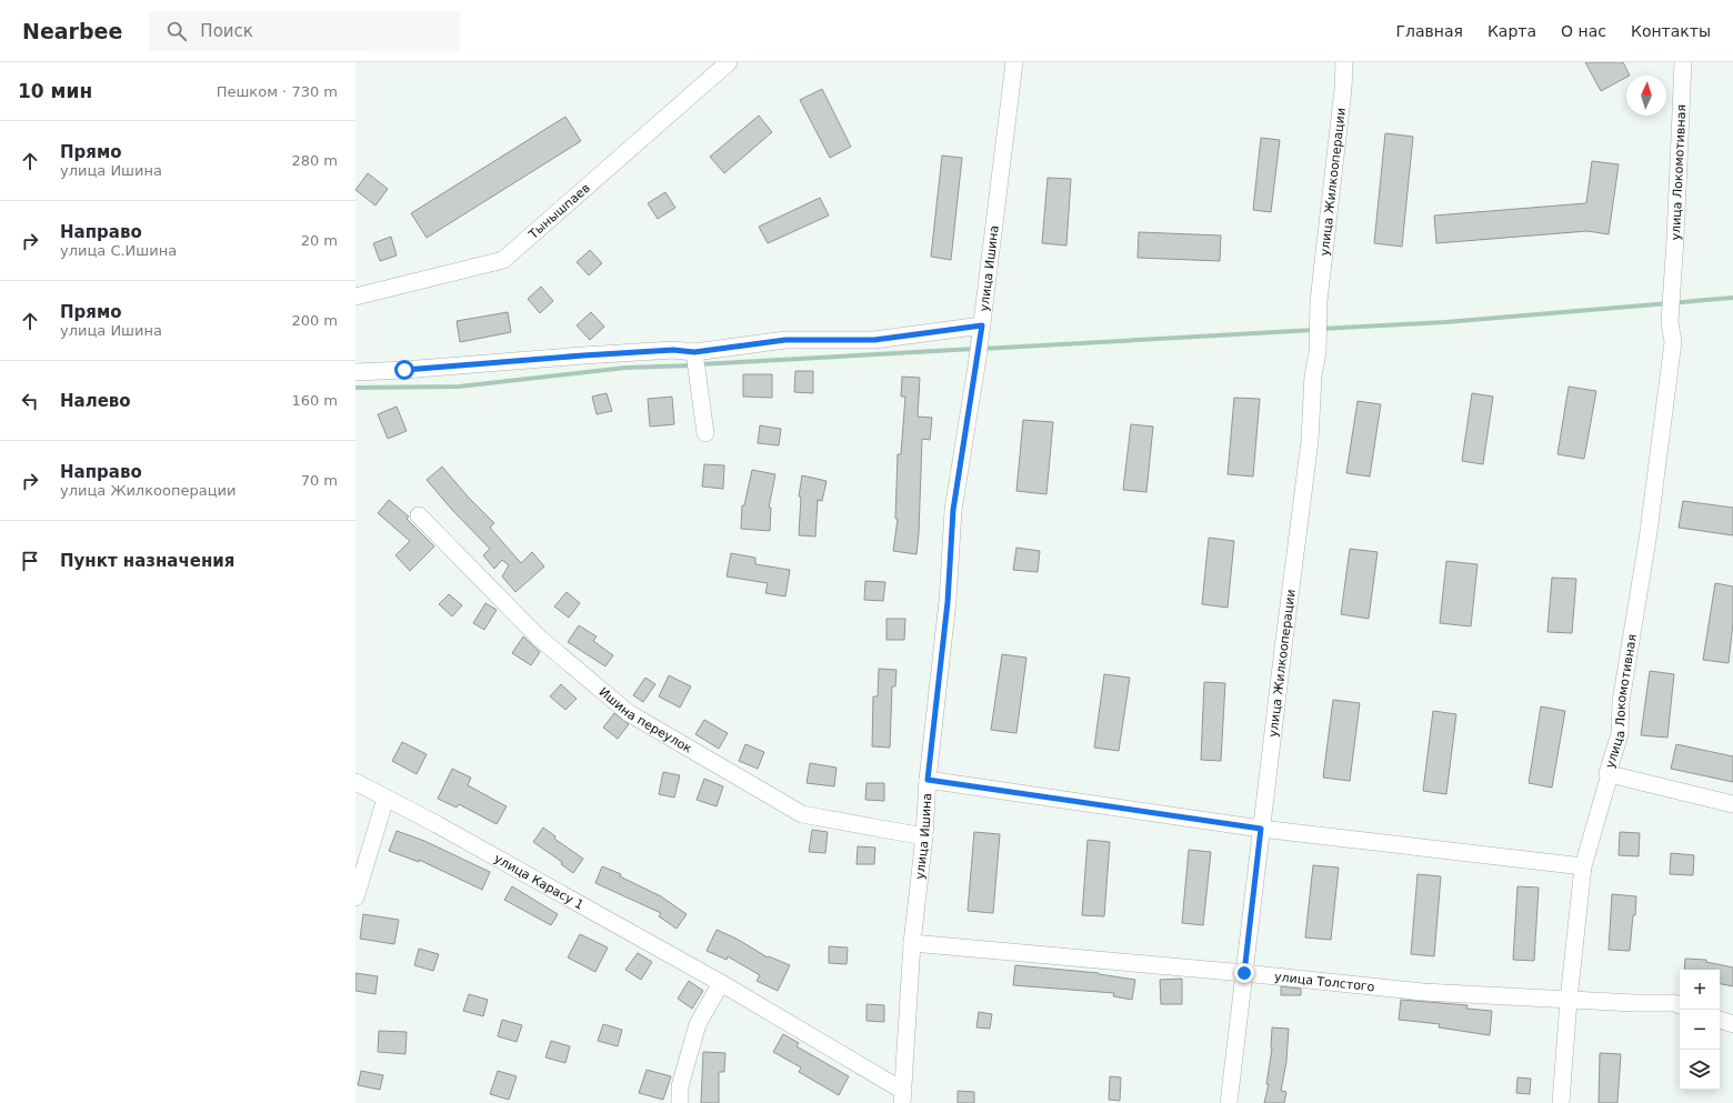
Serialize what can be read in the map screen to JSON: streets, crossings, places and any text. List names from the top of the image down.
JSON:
{
  "streets": {
    "street": [
      "улица Локомотивная",
      "улица Жилкооперации",
      "Тынышпаев",
      "улица Ишина",
      "Ишина переулок",
      "улица Карасу 1",
      "улица Толстого"
    ]
  },
  "crossings": [
    ["улица Локомотивная", "улица Толстого"],
    ["улица Жилкооперации", "улица Толстого"],
    ["улица Ишина", "Ишина переулок"],
    ["улица Ишина", "улица Карасу 1"],
    ["улица Ишина", "улица Толстого"]
  ],
  "north": "top",
  "page": {
    "header": "Nearbee",
    "search": "Поиск",
    "nav": [
      "Главная",
      "Карта",
      "О нас",
      "Контакты"
    ],
    "heading": ["10 мин", "Пешком · 730 m"],
    "list": [
      ["Прямо", "улица Ишина", "280 m"],
      ["Направо", "улица С.Ишина", "20 m"],
      ["Прямо", "улица Ишина", "200 m"],
      ["Налево", "160 m"],
      ["Направо", "улица Жилкооперации", "70 m"],
      "Пункт назначения"
    ],
    "map_buttons": ["+", "−"]
  }
}
